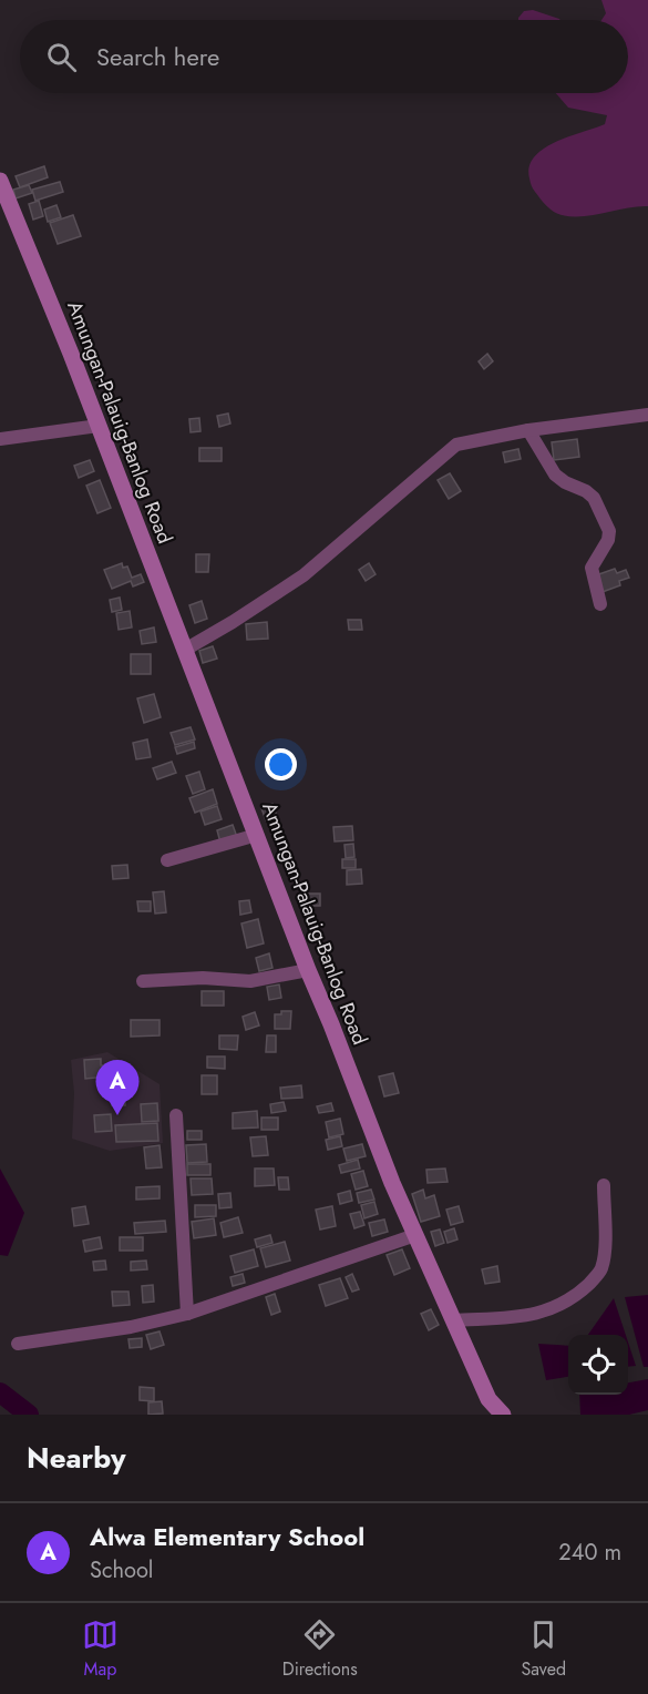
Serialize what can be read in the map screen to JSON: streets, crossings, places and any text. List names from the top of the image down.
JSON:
{
  "streets": {
    "main road": ["Amungan-Palauig-Banlog Road"]
  },
  "page": {
    "search": "Search here",
    "pins": "A",
    "heading": "Nearby",
    "list": [
      {
        "mark": "A",
        "name": "Alwa Elementary School",
        "note": "School",
        "value": "240 m"
      }
    ],
    "nav": ["Map", "Directions", "Saved"]
  }
}
